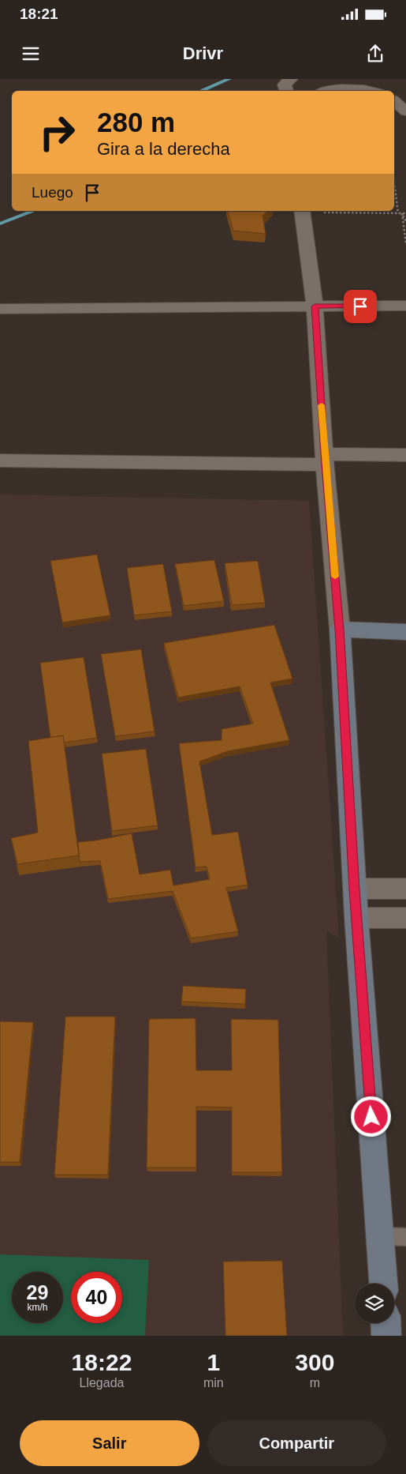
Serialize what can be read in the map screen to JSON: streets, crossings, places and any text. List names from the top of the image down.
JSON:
{
  "page": {
    "status": "18:21",
    "header": "Drivr",
    "turn": ["280 m", "Gira a la derecha"],
    "then": "Luego",
    "speed": "29 km/h",
    "limit": "40",
    "eta": [
      "18:22",
      "Llegada",
      "1",
      "min",
      "300",
      "m"
    ],
    "buttons": ["Salir", "Compartir"]
  }
}
